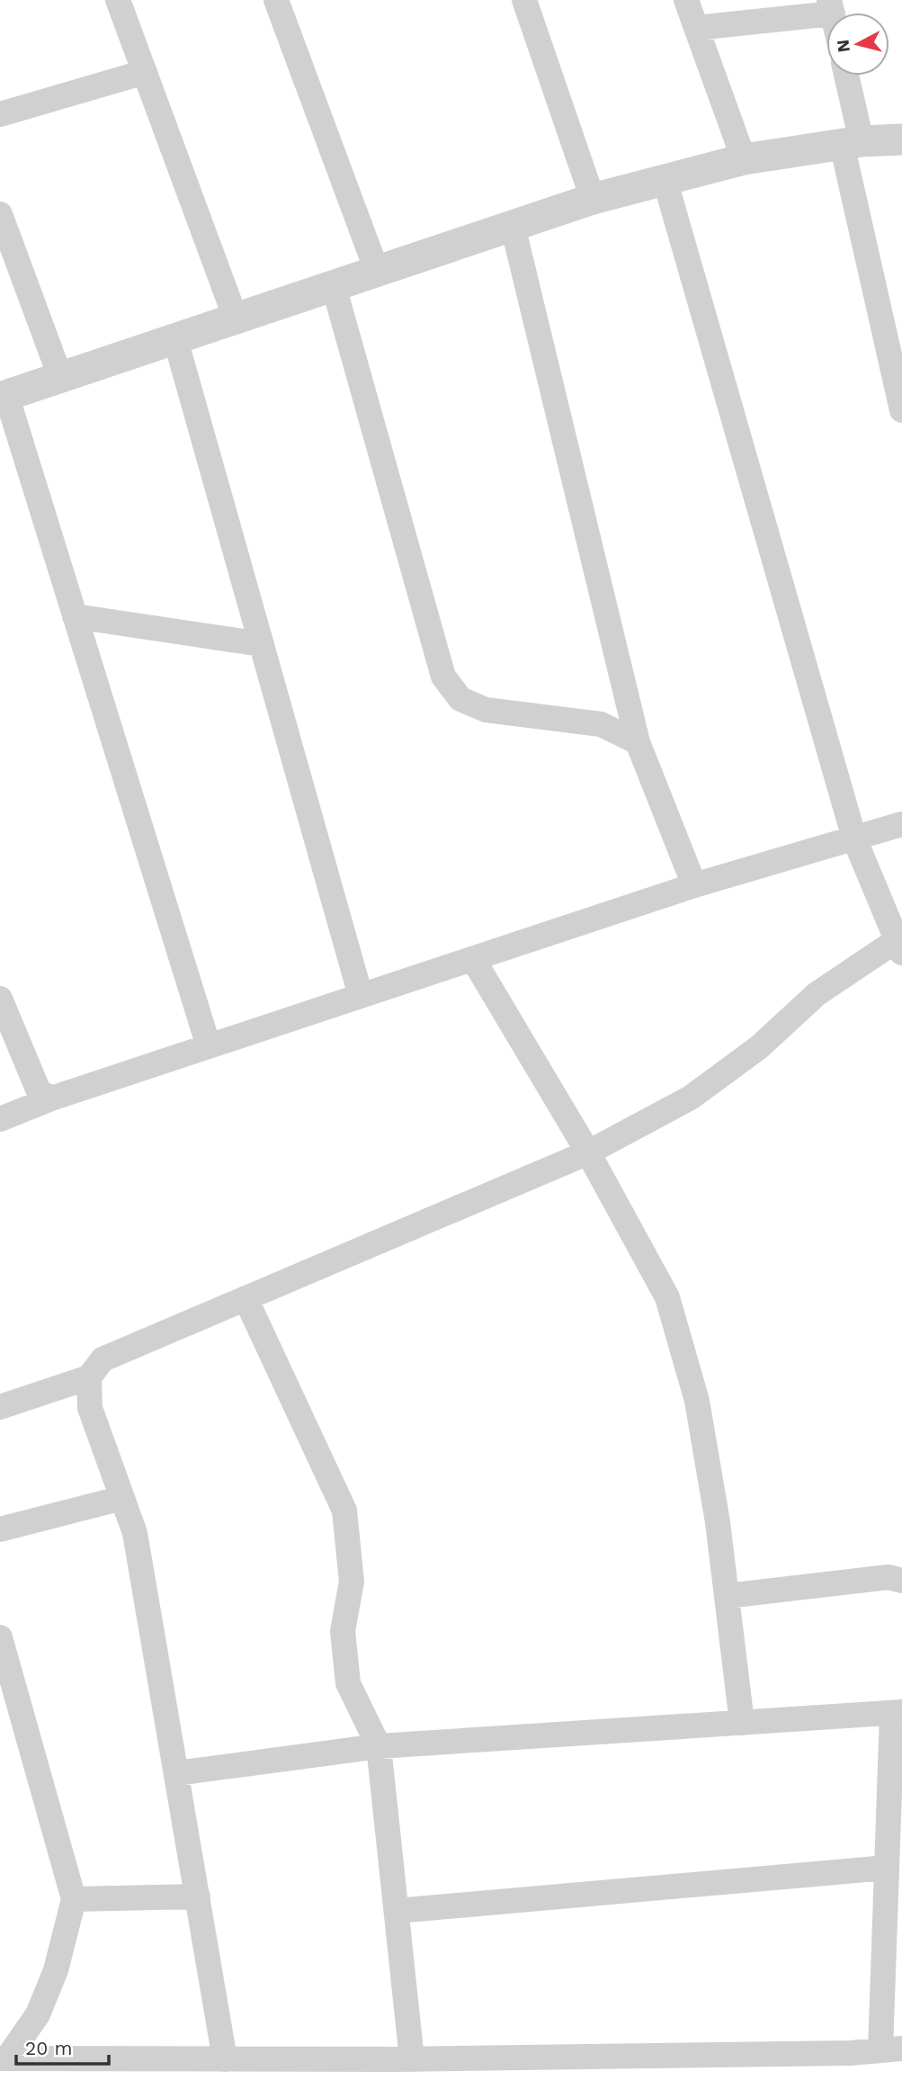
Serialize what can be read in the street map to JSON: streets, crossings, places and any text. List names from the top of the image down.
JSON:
{
  "scale_bar": "20 m",
  "north": "left"
}
